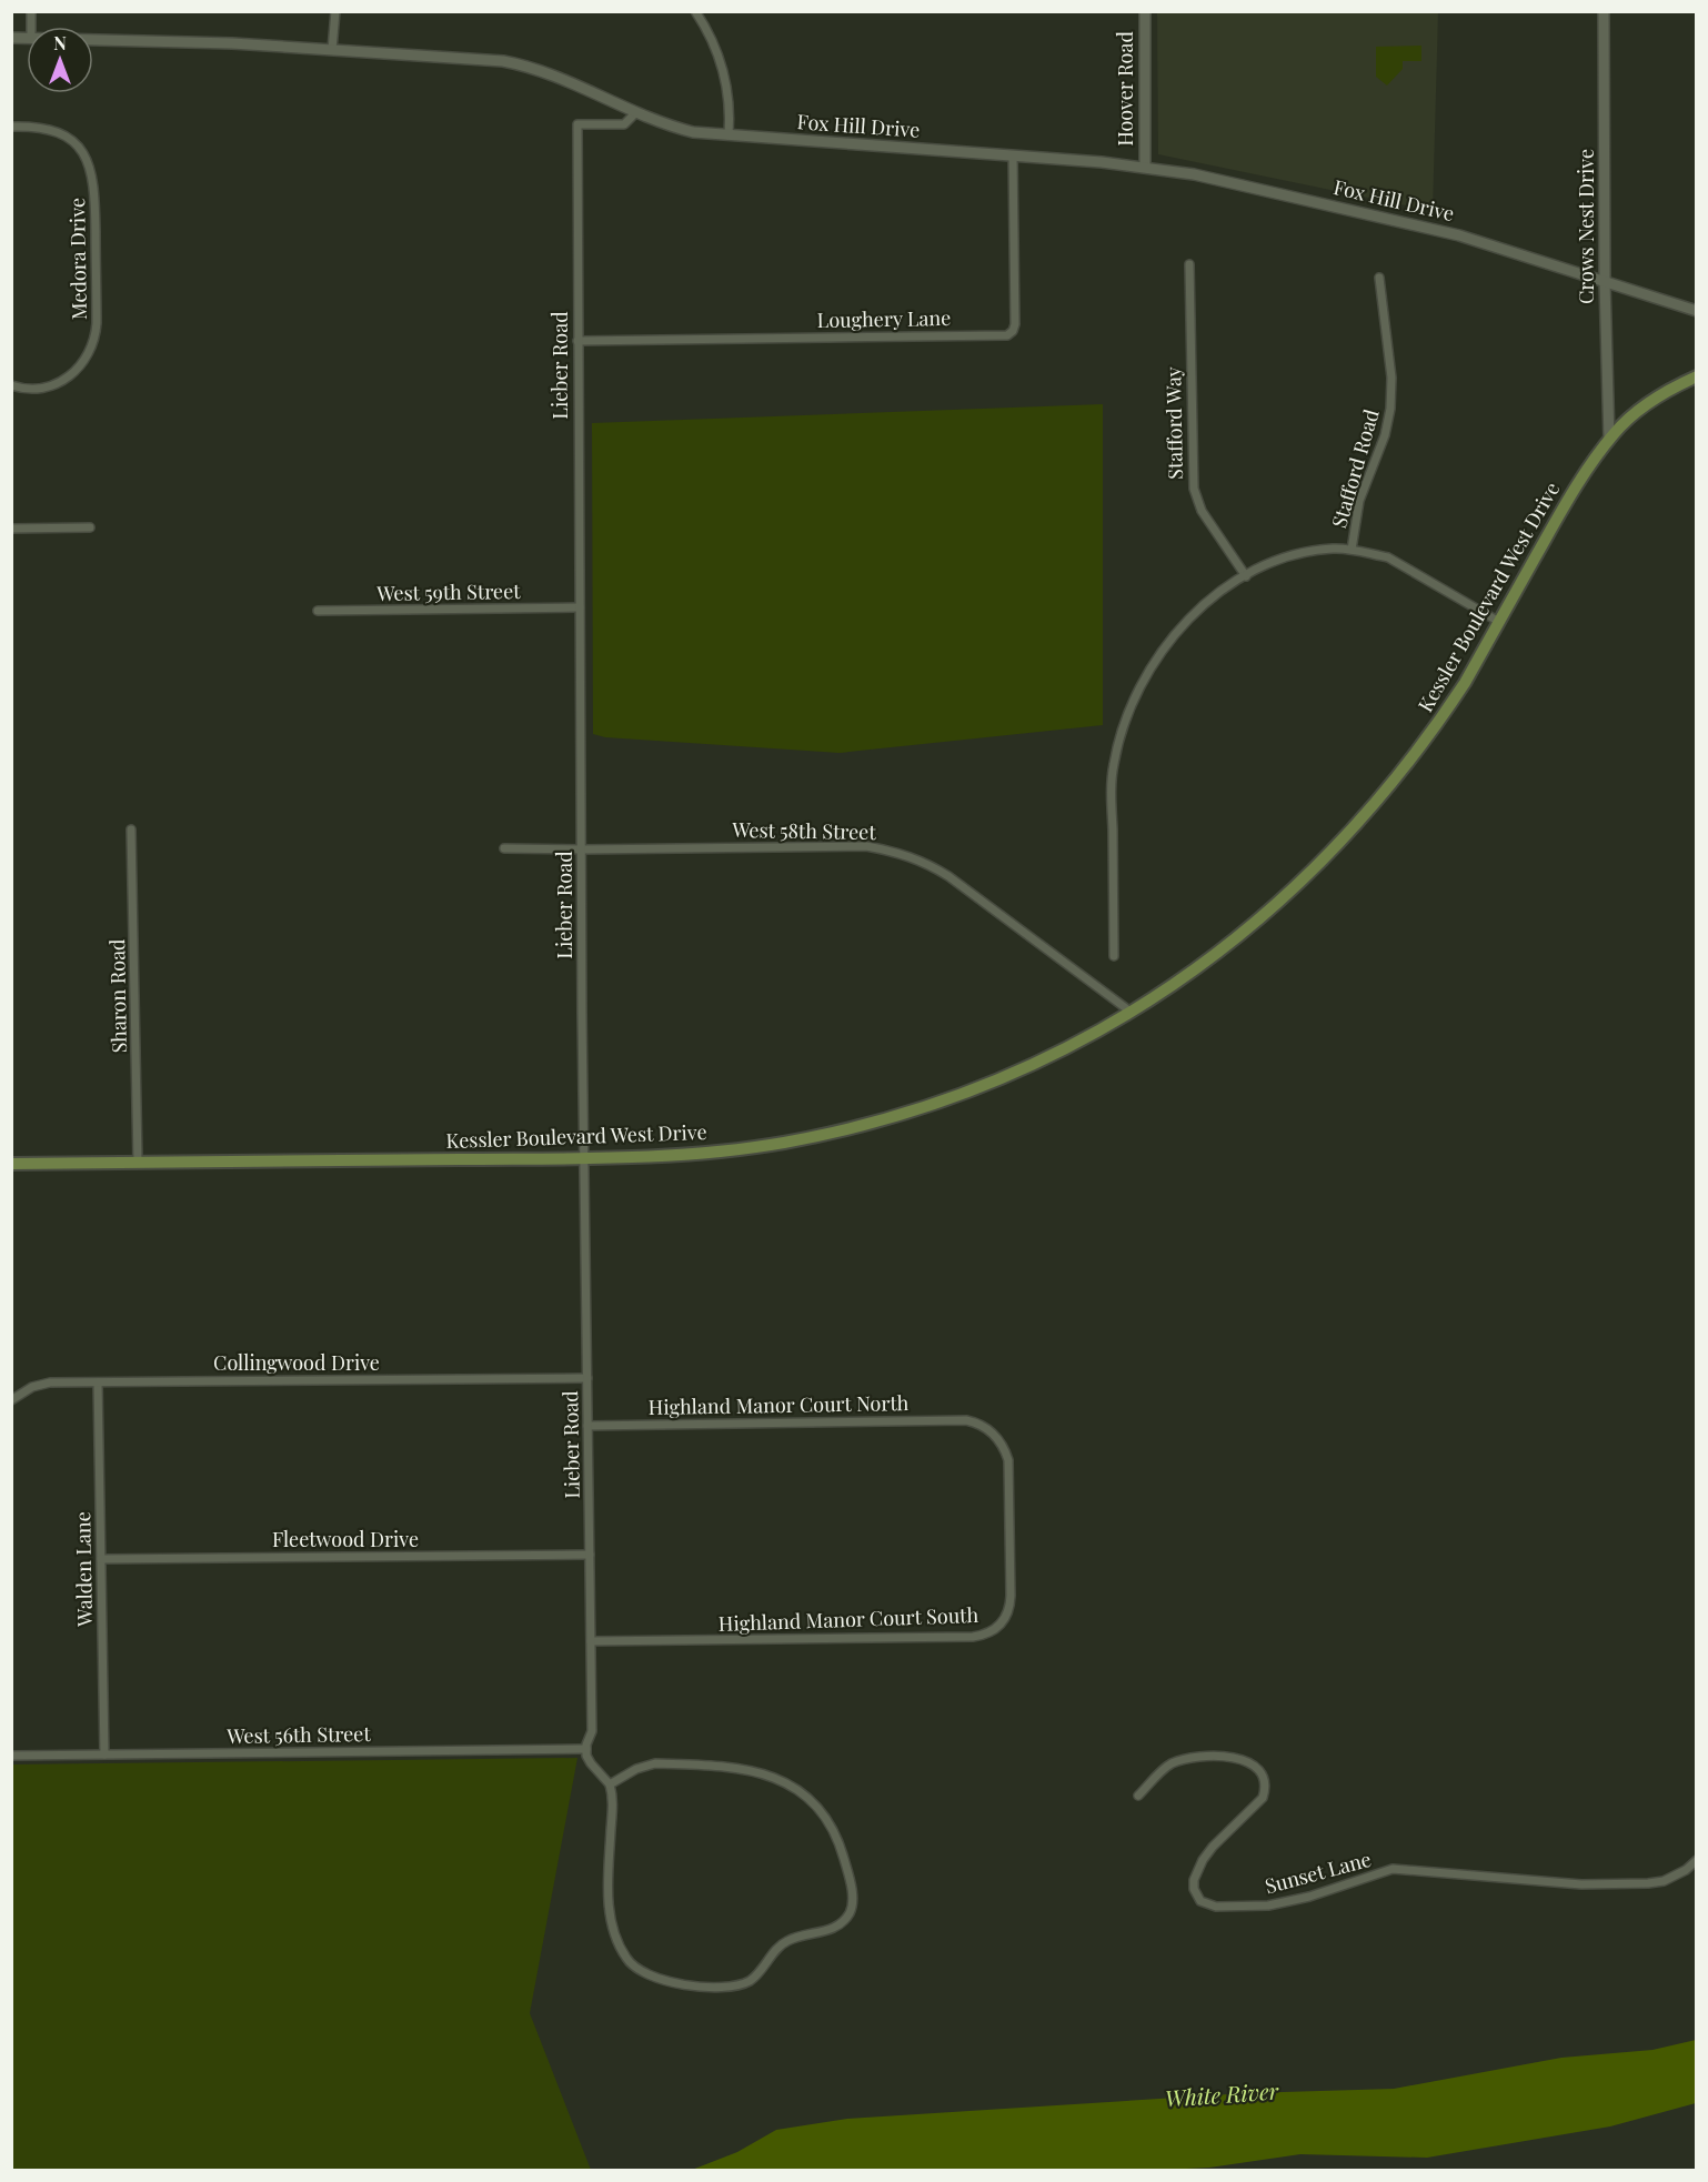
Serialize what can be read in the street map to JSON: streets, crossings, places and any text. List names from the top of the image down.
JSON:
{
  "streets": {
    "main road": ["Kessler Boulevard West Drive"],
    "street": [
      "Hoover Road",
      "Fox Hill Drive",
      "Crows Nest Drive",
      "Medora Drive",
      "Loughery Lane",
      "Lieber Road",
      "Stafford Way",
      "Stafford Road",
      "West 59th Street",
      "West 58th Street",
      "Sharon Road",
      "Collingwood Drive",
      "Highland Manor Court North",
      "Fleetwood Drive",
      "Walden Lane",
      "Highland Manor Court South",
      "West 56th Street",
      "Sunset Lane"
    ]
  },
  "crossings": [
    ["Hoover Road", "Fox Hill Drive"],
    ["Fox Hill Drive", "Crows Nest Drive"],
    ["Fox Hill Drive", "Loughery Lane"],
    ["Fox Hill Drive", "Lieber Road"],
    ["Crows Nest Drive", "Kessler Boulevard West Drive"],
    ["Loughery Lane", "Lieber Road"],
    ["Lieber Road", "West 59th Street"],
    ["Lieber Road", "Kessler Boulevard West Drive"],
    ["Lieber Road", "West 58th Street"],
    ["Lieber Road", "Collingwood Drive"],
    ["Lieber Road", "Highland Manor Court North"],
    ["Lieber Road", "Fleetwood Drive"],
    ["Lieber Road", "Highland Manor Court South"],
    ["Lieber Road", "West 56th Street"],
    ["Stafford Way", "Stafford Road"],
    ["Stafford Road", "Kessler Boulevard West Drive"],
    ["Kessler Boulevard West Drive", "West 58th Street"],
    ["Kessler Boulevard West Drive", "Sharon Road"],
    ["Collingwood Drive", "Walden Lane"],
    ["Highland Manor Court North", "Highland Manor Court South"],
    ["Fleetwood Drive", "Walden Lane"],
    ["Walden Lane", "West 56th Street"]
  ],
  "water": ["White River"],
  "north": "top"
}
